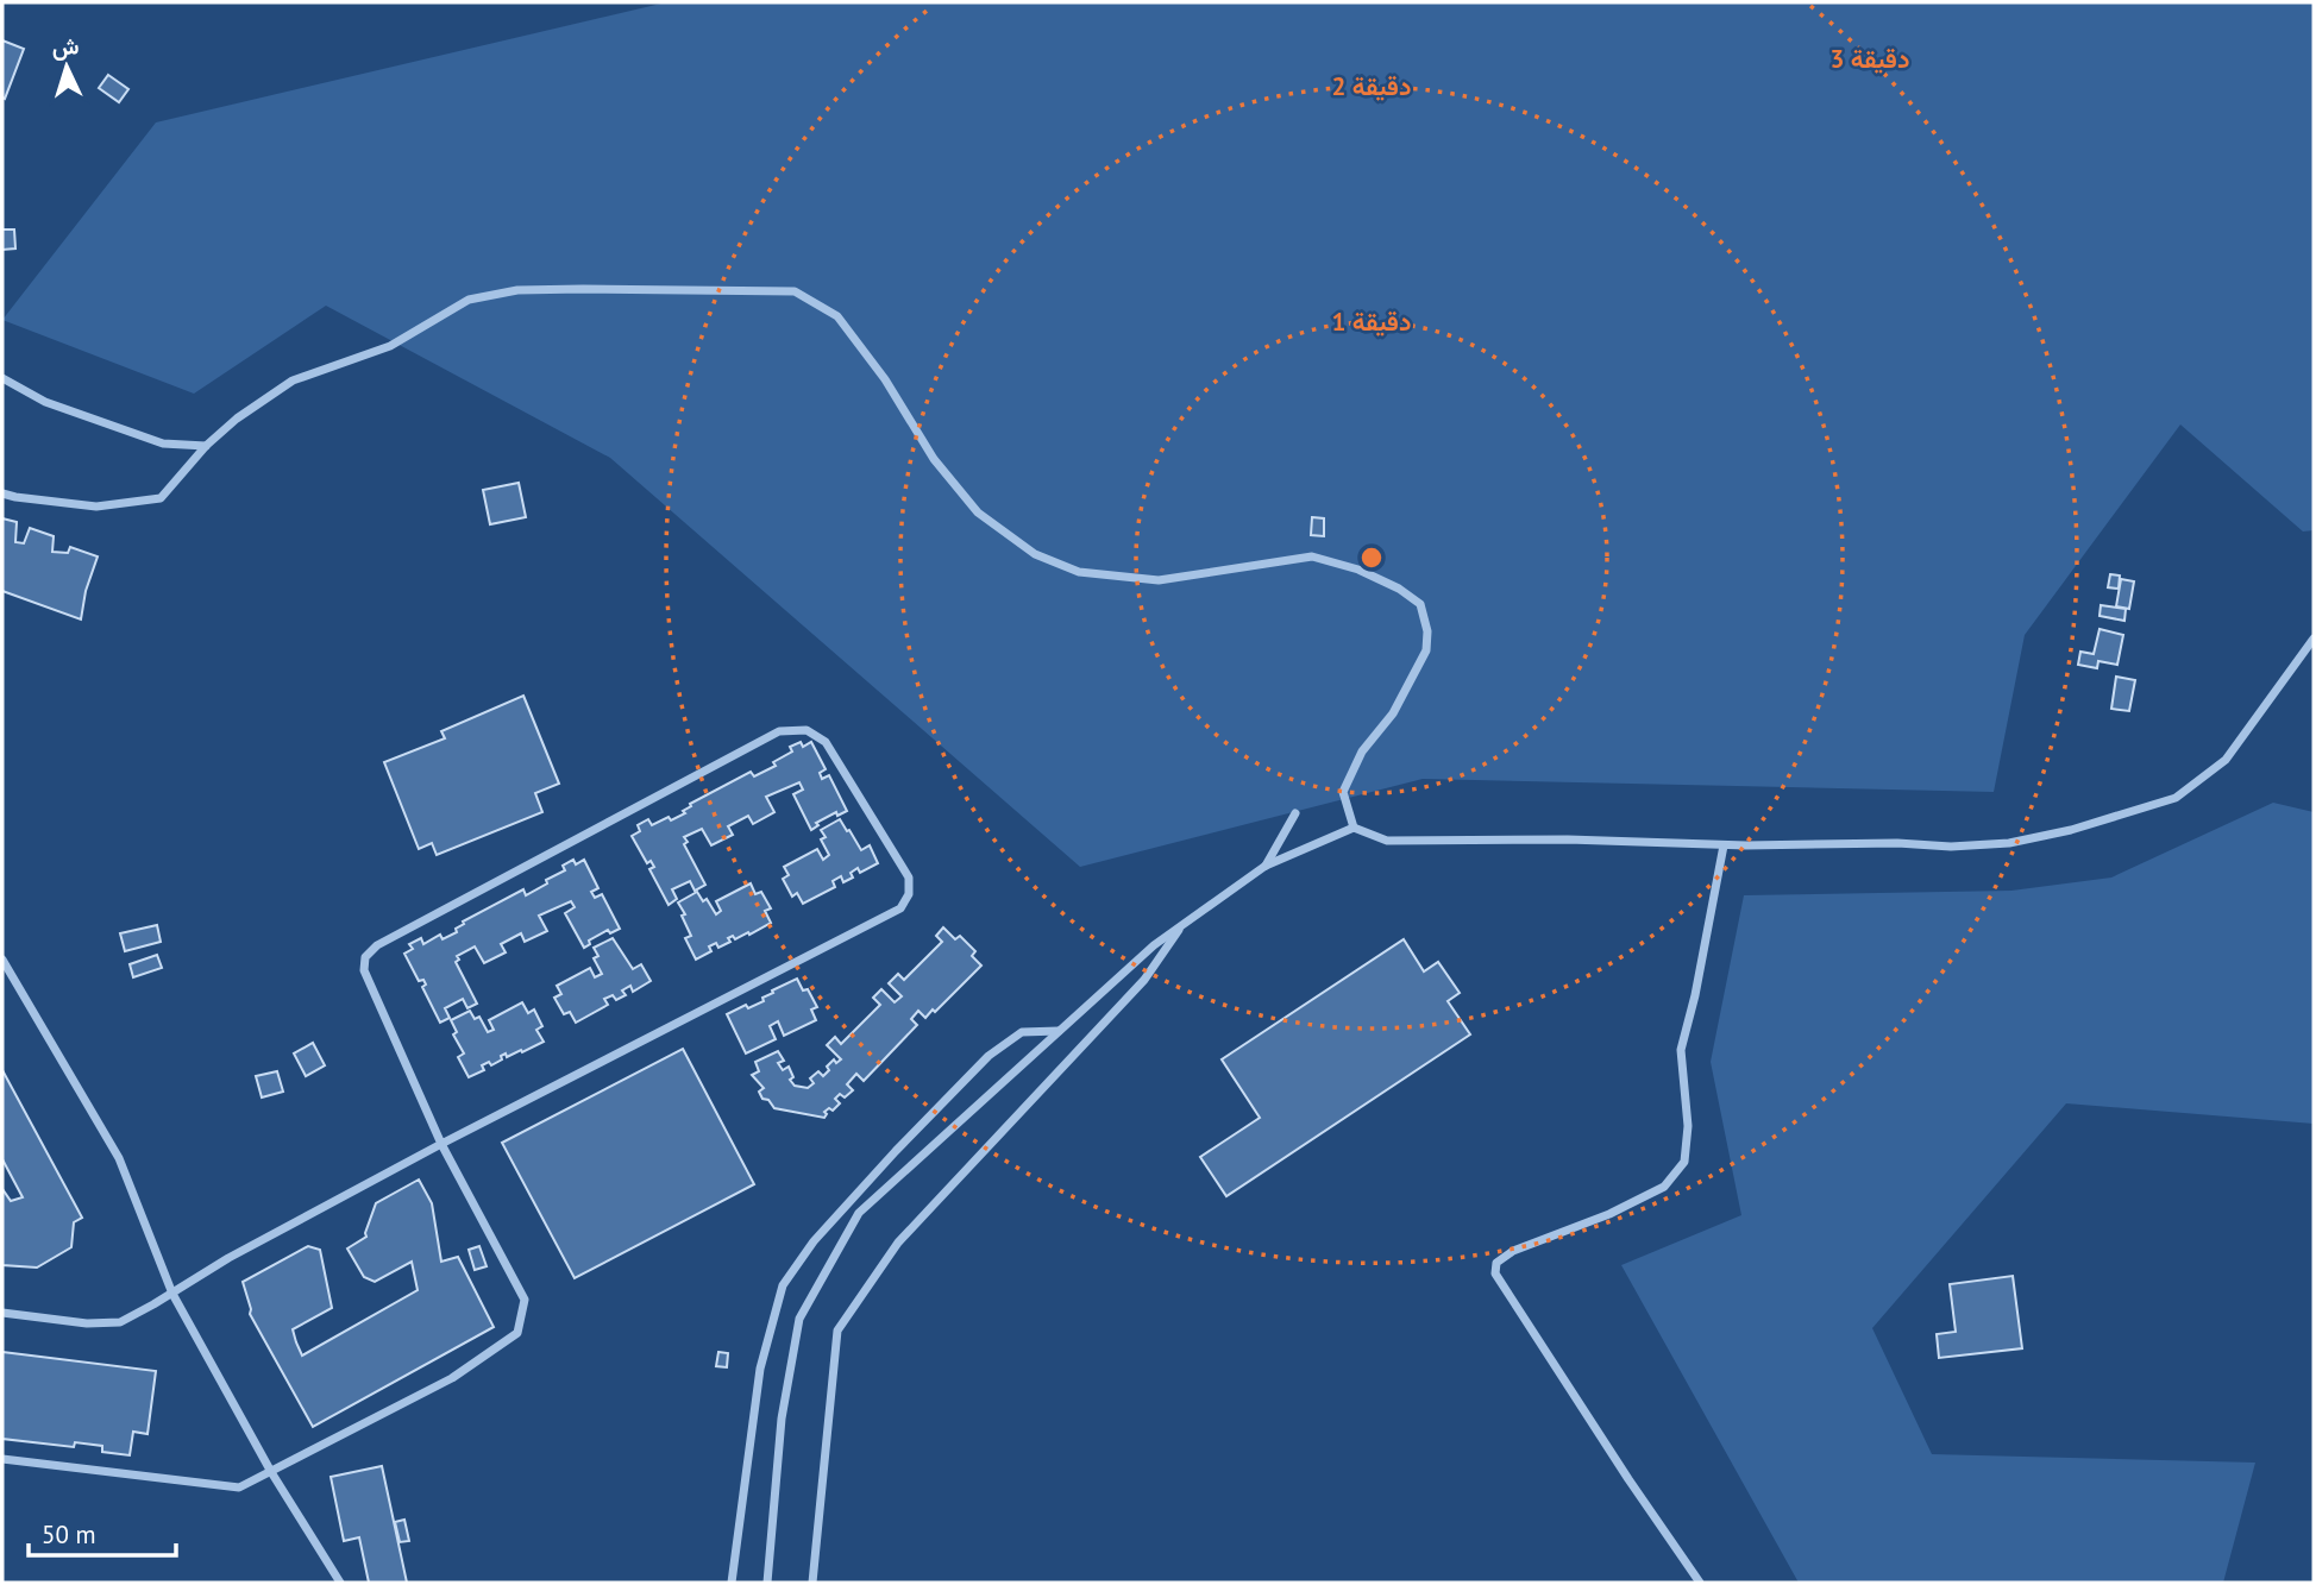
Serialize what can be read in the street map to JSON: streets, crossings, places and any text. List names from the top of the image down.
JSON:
{
  "scale_bar": "50 m",
  "north": "top",
  "rings": ["3 دقيقة", "2 دقيقة", "1 دقيقة"]
}
